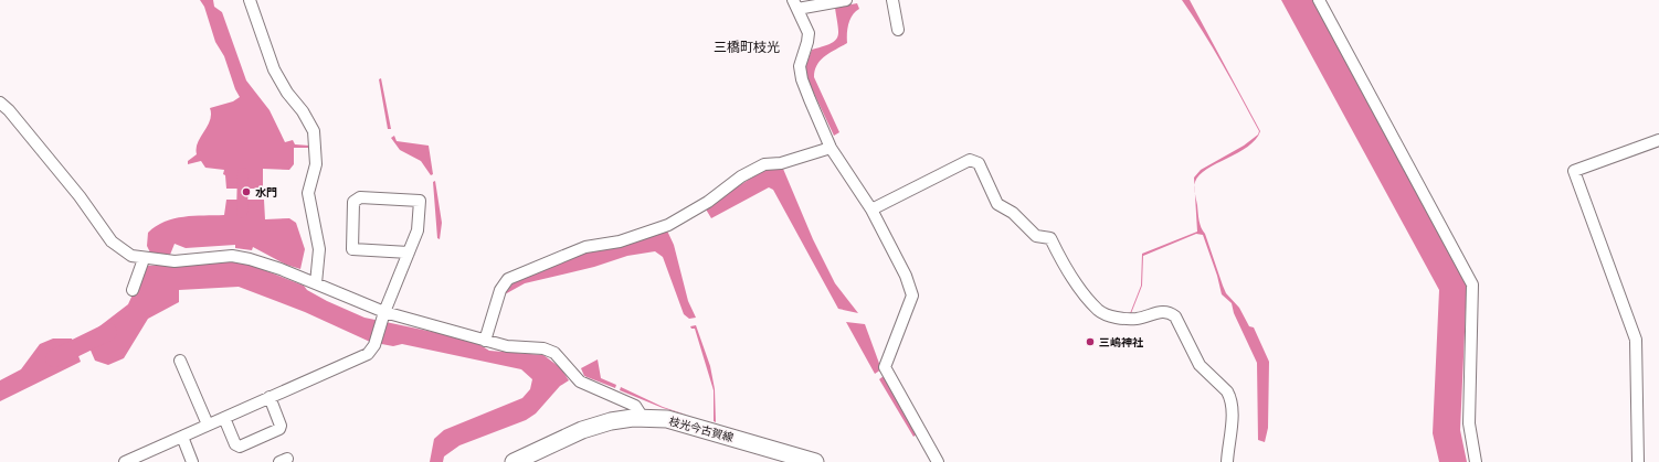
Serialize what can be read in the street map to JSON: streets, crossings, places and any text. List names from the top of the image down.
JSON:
{
  "streets": {
    "main road": ["枝光今古賀線"]
  },
  "districts": ["三橋町枝光"],
  "places": ["水門", "三嶋神社"]
}
